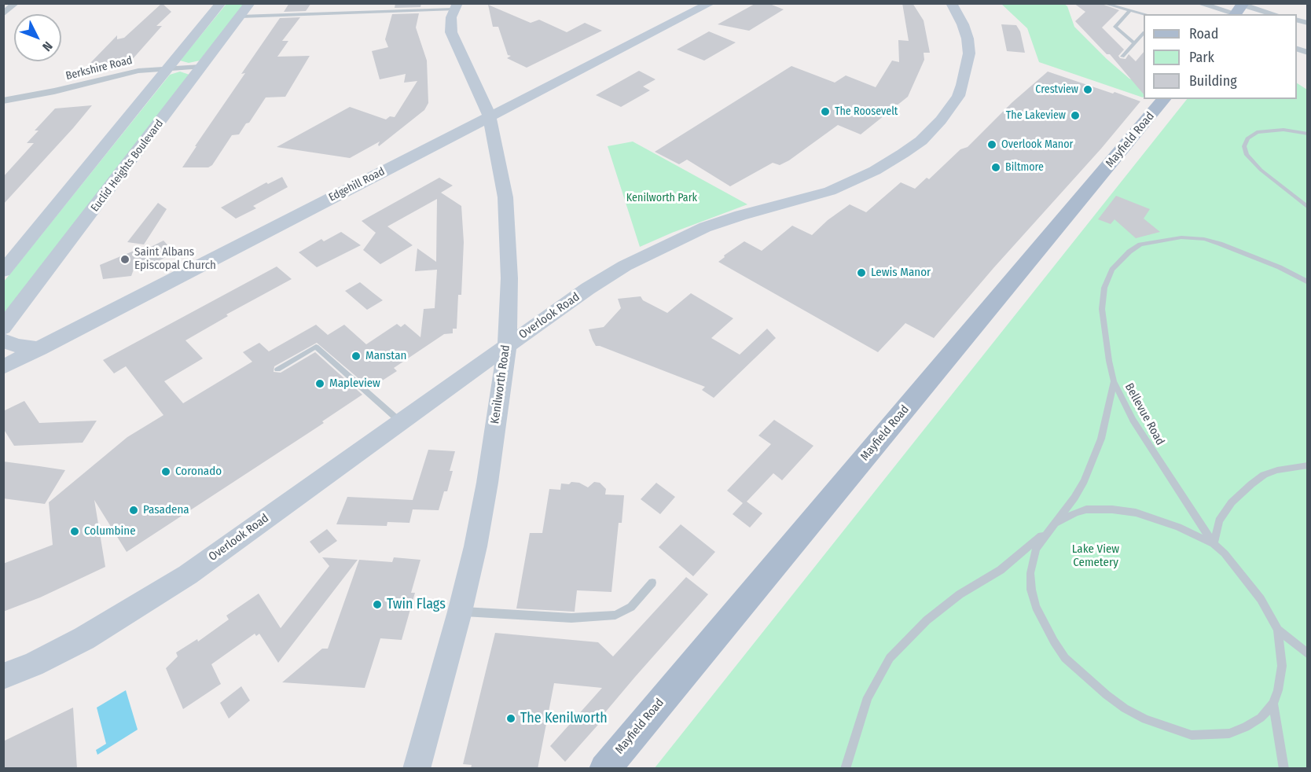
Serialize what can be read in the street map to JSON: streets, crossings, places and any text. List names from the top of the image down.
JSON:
{
  "streets": {
    "main road": [
      "Mayfield Road",
      "Euclid Heights Boulevard",
      "Edgehill Road",
      "Overlook Road",
      "Kenilworth Road"
    ],
    "street": ["Berkshire Road"],
    "lane": ["Bellevue Road"]
  },
  "crossings": [
    ["Berkshire Road", "Euclid Heights Boulevard"],
    ["Edgehill Road", "Kenilworth Road"],
    ["Overlook Road", "Kenilworth Road"]
  ],
  "parks": ["Kenilworth Park", "Lake View Cemetery"],
  "places": [
    "Crestview",
    "The Roosevelt",
    "The Lakeview",
    "Overlook Manor",
    "Biltmore",
    "Saint Albans Episcopal Church",
    "Lewis Manor",
    "Manstan",
    "Mapleview",
    "Coronado",
    "Pasadena",
    "Columbine",
    "Twin Flags",
    "The Kenilworth"
  ],
  "legend": ["Road", "Park", "Building"],
  "north": "bottom right"
}
